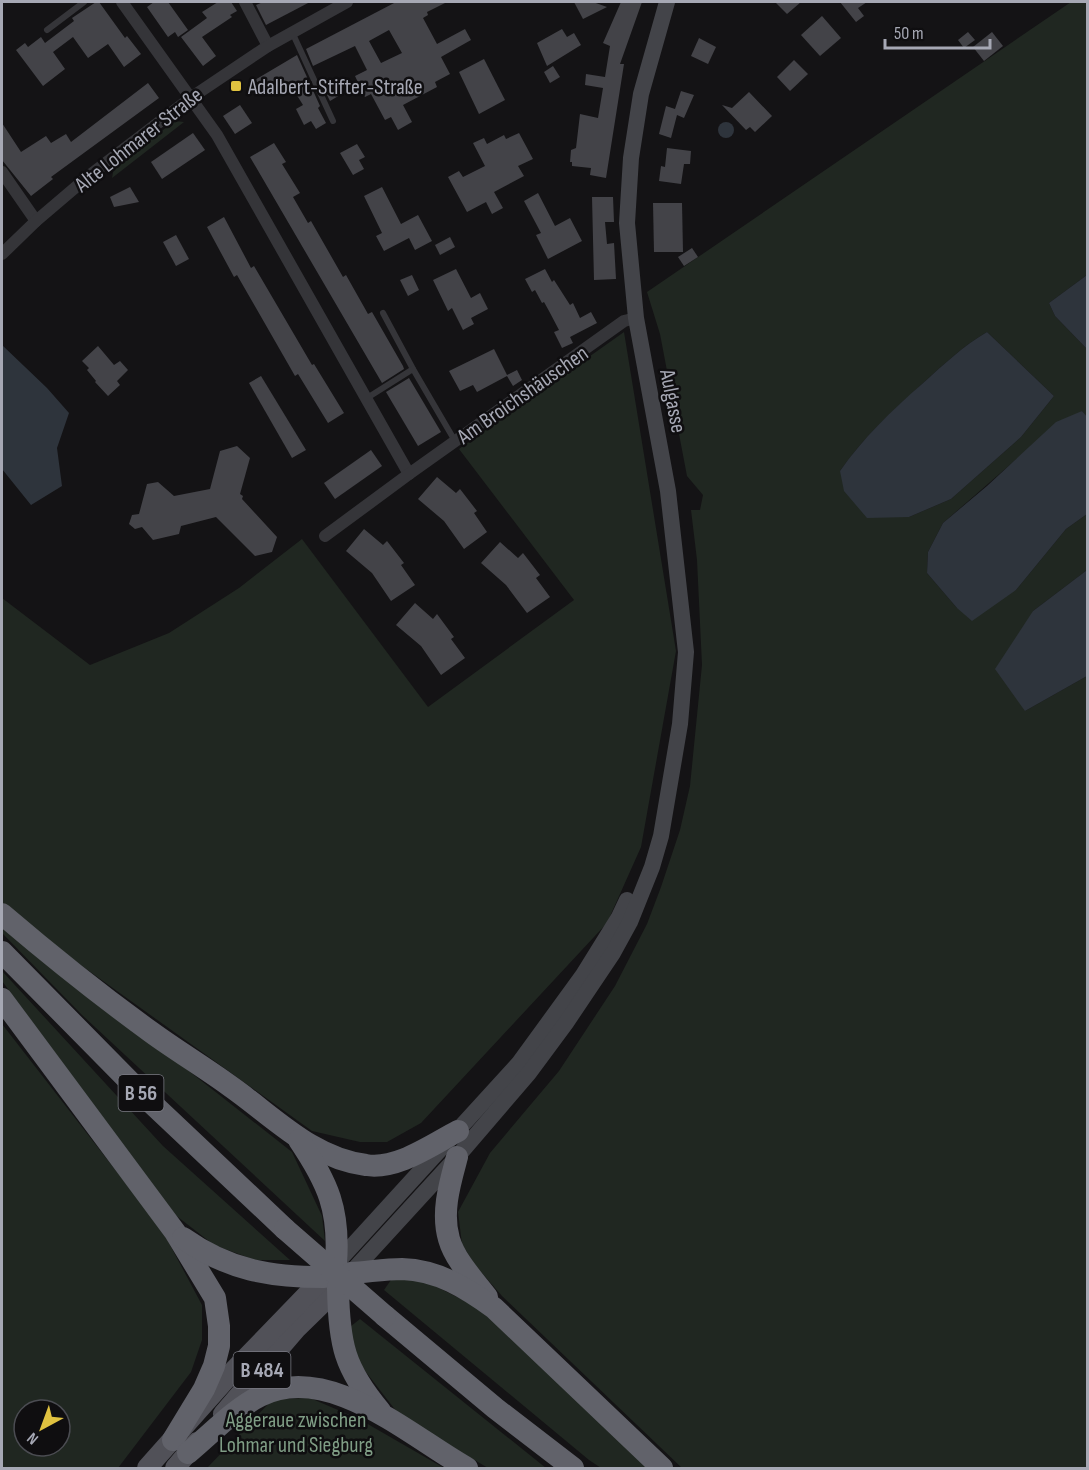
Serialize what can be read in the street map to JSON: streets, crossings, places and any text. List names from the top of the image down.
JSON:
{
  "streets": {
    "highway": ["B 56"],
    "main road": ["Aulgasse", "B 484"],
    "street": ["Alte Lohmarer Straße", "Am Broichshäuschen"]
  },
  "crossings": [
    ["Am Broichshäuschen", "Aulgasse"]
  ],
  "parks": ["Aggeraue zwischen Lohmar und Siegburg"],
  "places": {
    "transit": ["Adalbert-Stifter-Straße"]
  },
  "scale_bar": "50 m",
  "north": "bottom left"
}
